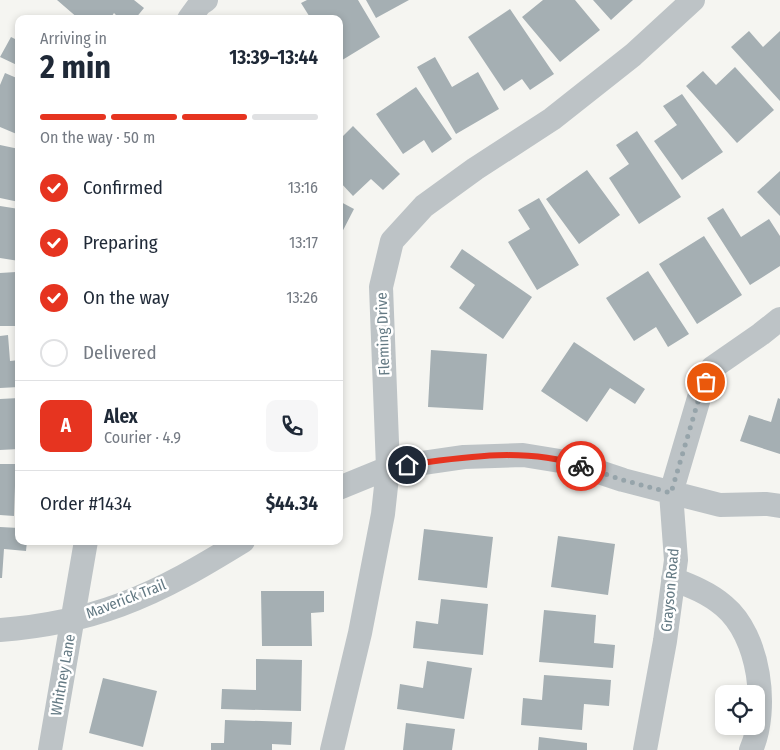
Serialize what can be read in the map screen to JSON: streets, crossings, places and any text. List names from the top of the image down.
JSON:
{
  "streets": {
    "street": [
      "Fleming Drive",
      "Grayson Road",
      "Maverick Trail",
      "Whitney Lane"
    ]
  },
  "crossings": [
    ["Maverick Trail", "Whitney Lane"]
  ],
  "page": {
    "heading": ["2 min", "Arriving in", "13:39–13:44"],
    "panel": [
      "Alex",
      "Courier · 4.9",
      "Order #1434",
      "$44.34"
    ],
    "bar": "On the way · 50 m",
    "list": [
      ["Confirmed", "13:16"],
      ["Preparing", "13:17"],
      ["On the way", "13:26"],
      "Delivered"
    ],
    "round": "A"
  }
}
